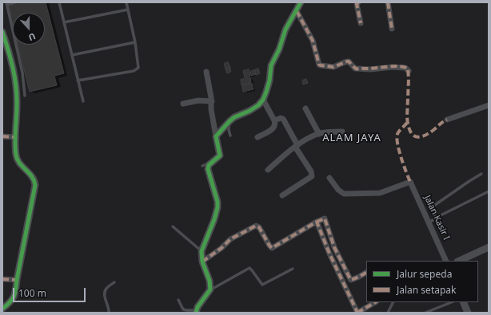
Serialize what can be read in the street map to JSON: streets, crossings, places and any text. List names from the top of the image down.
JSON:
{
  "streets": {
    "street": ["Jalan Kasir I"]
  },
  "districts": ["ALAM JAYA"],
  "legend": ["Jalur sepeda", "Jalan setapak"],
  "scale_bar": "100 m",
  "north": "bottom"
}
